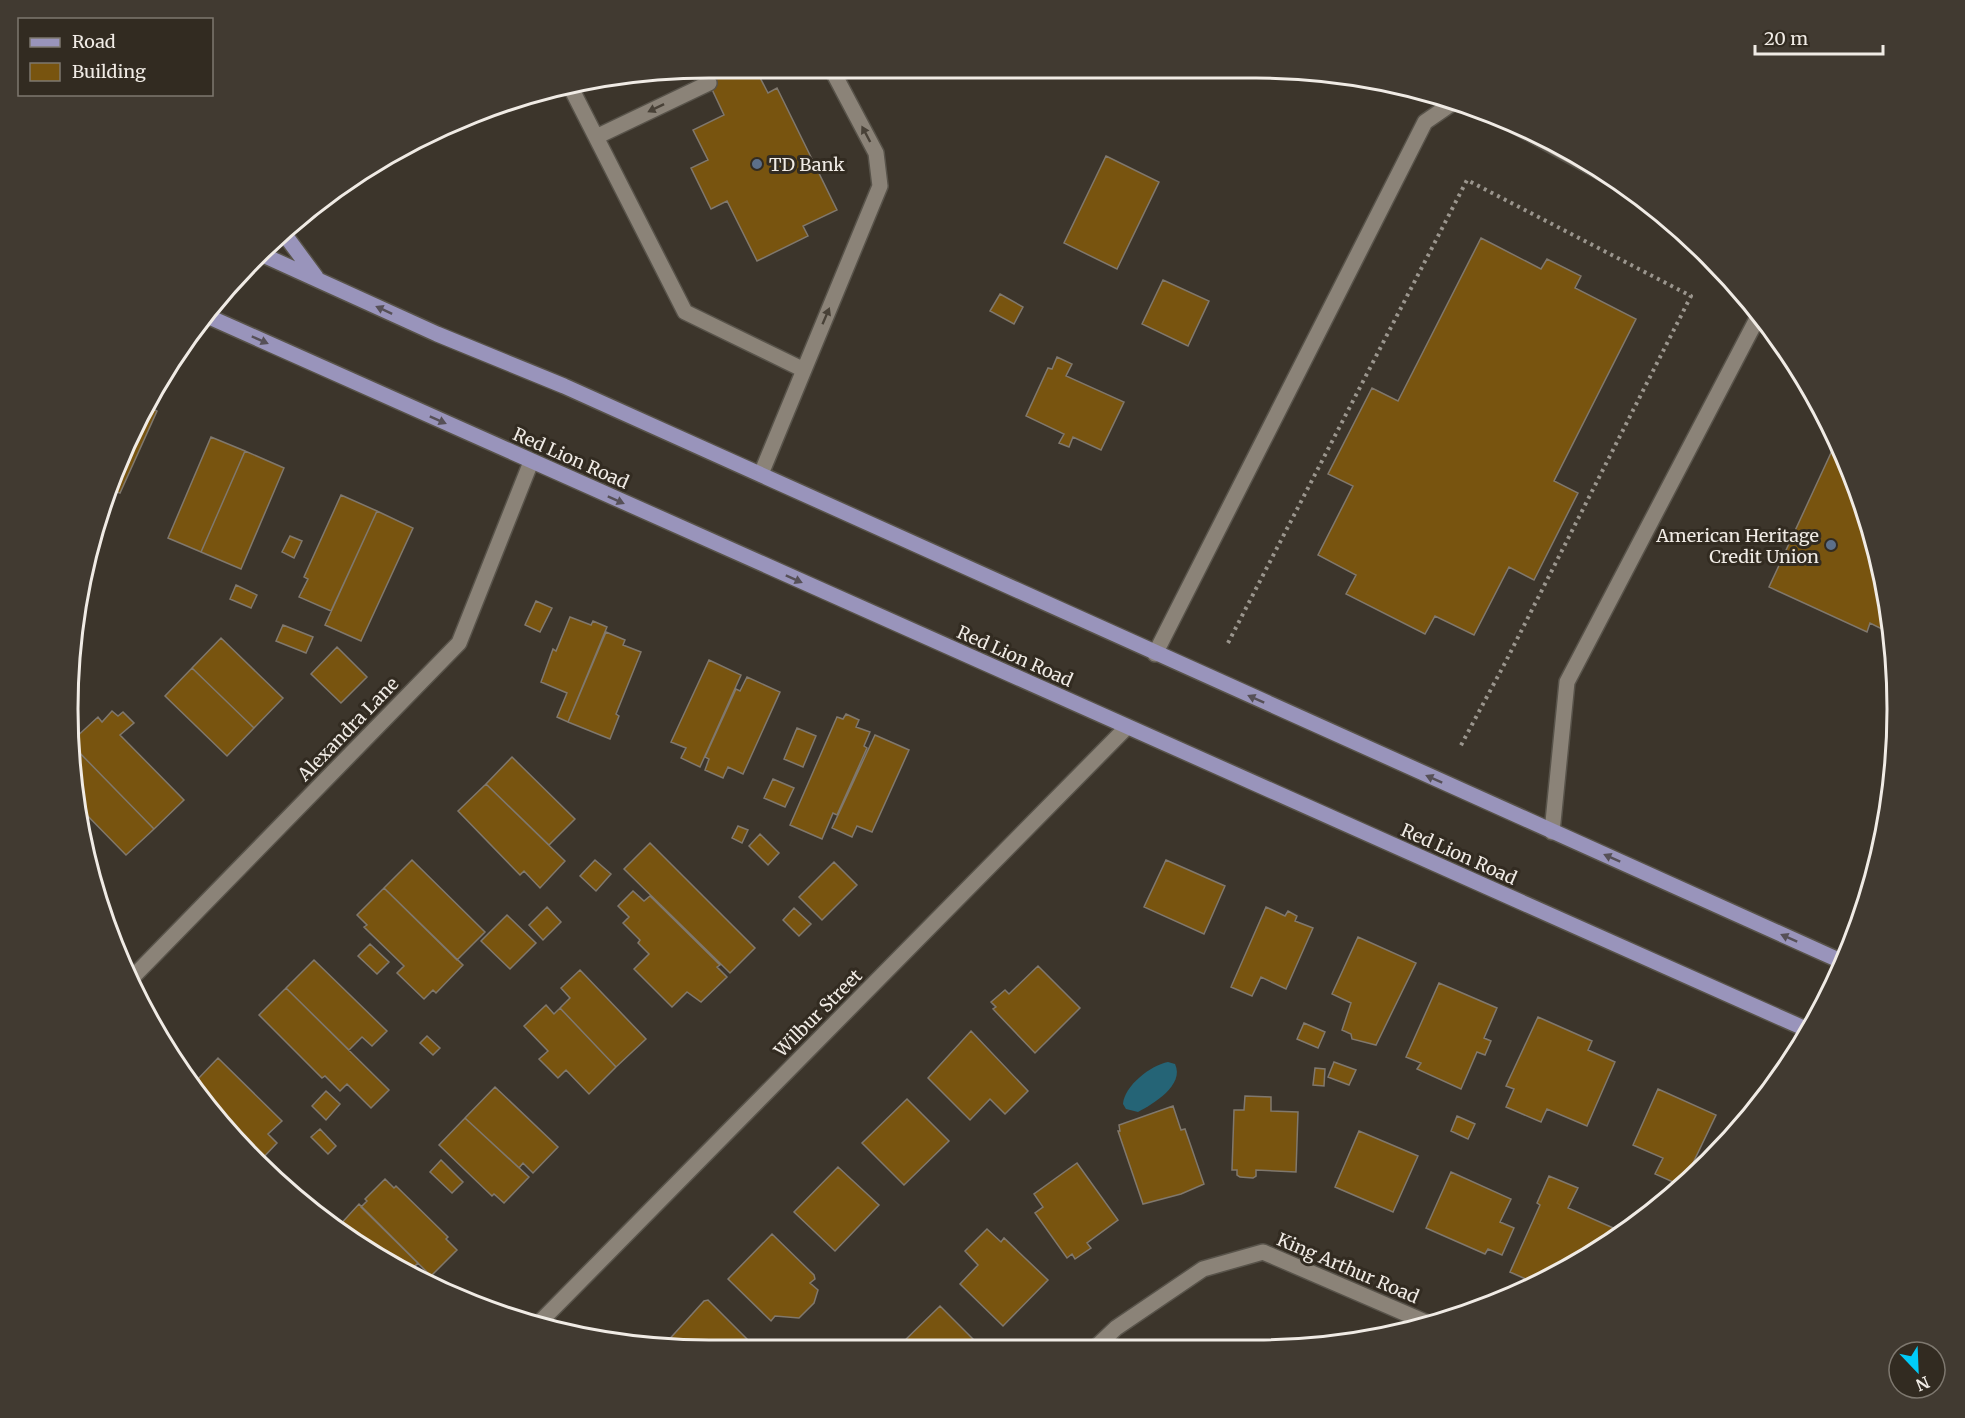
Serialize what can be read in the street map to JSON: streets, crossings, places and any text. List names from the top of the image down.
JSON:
{
  "streets": {
    "main road": ["Red Lion Road"],
    "street": ["Alexandra Lane", "Wilbur Street", "King Arthur Road"]
  },
  "crossings": [
    ["Red Lion Road", "Alexandra Lane"],
    ["Red Lion Road", "Wilbur Street"]
  ],
  "places": ["TD Bank", "American Heritage Credit Union"],
  "legend": ["Road", "Building"],
  "scale_bar": "20 m",
  "north": "bottom right"
}
